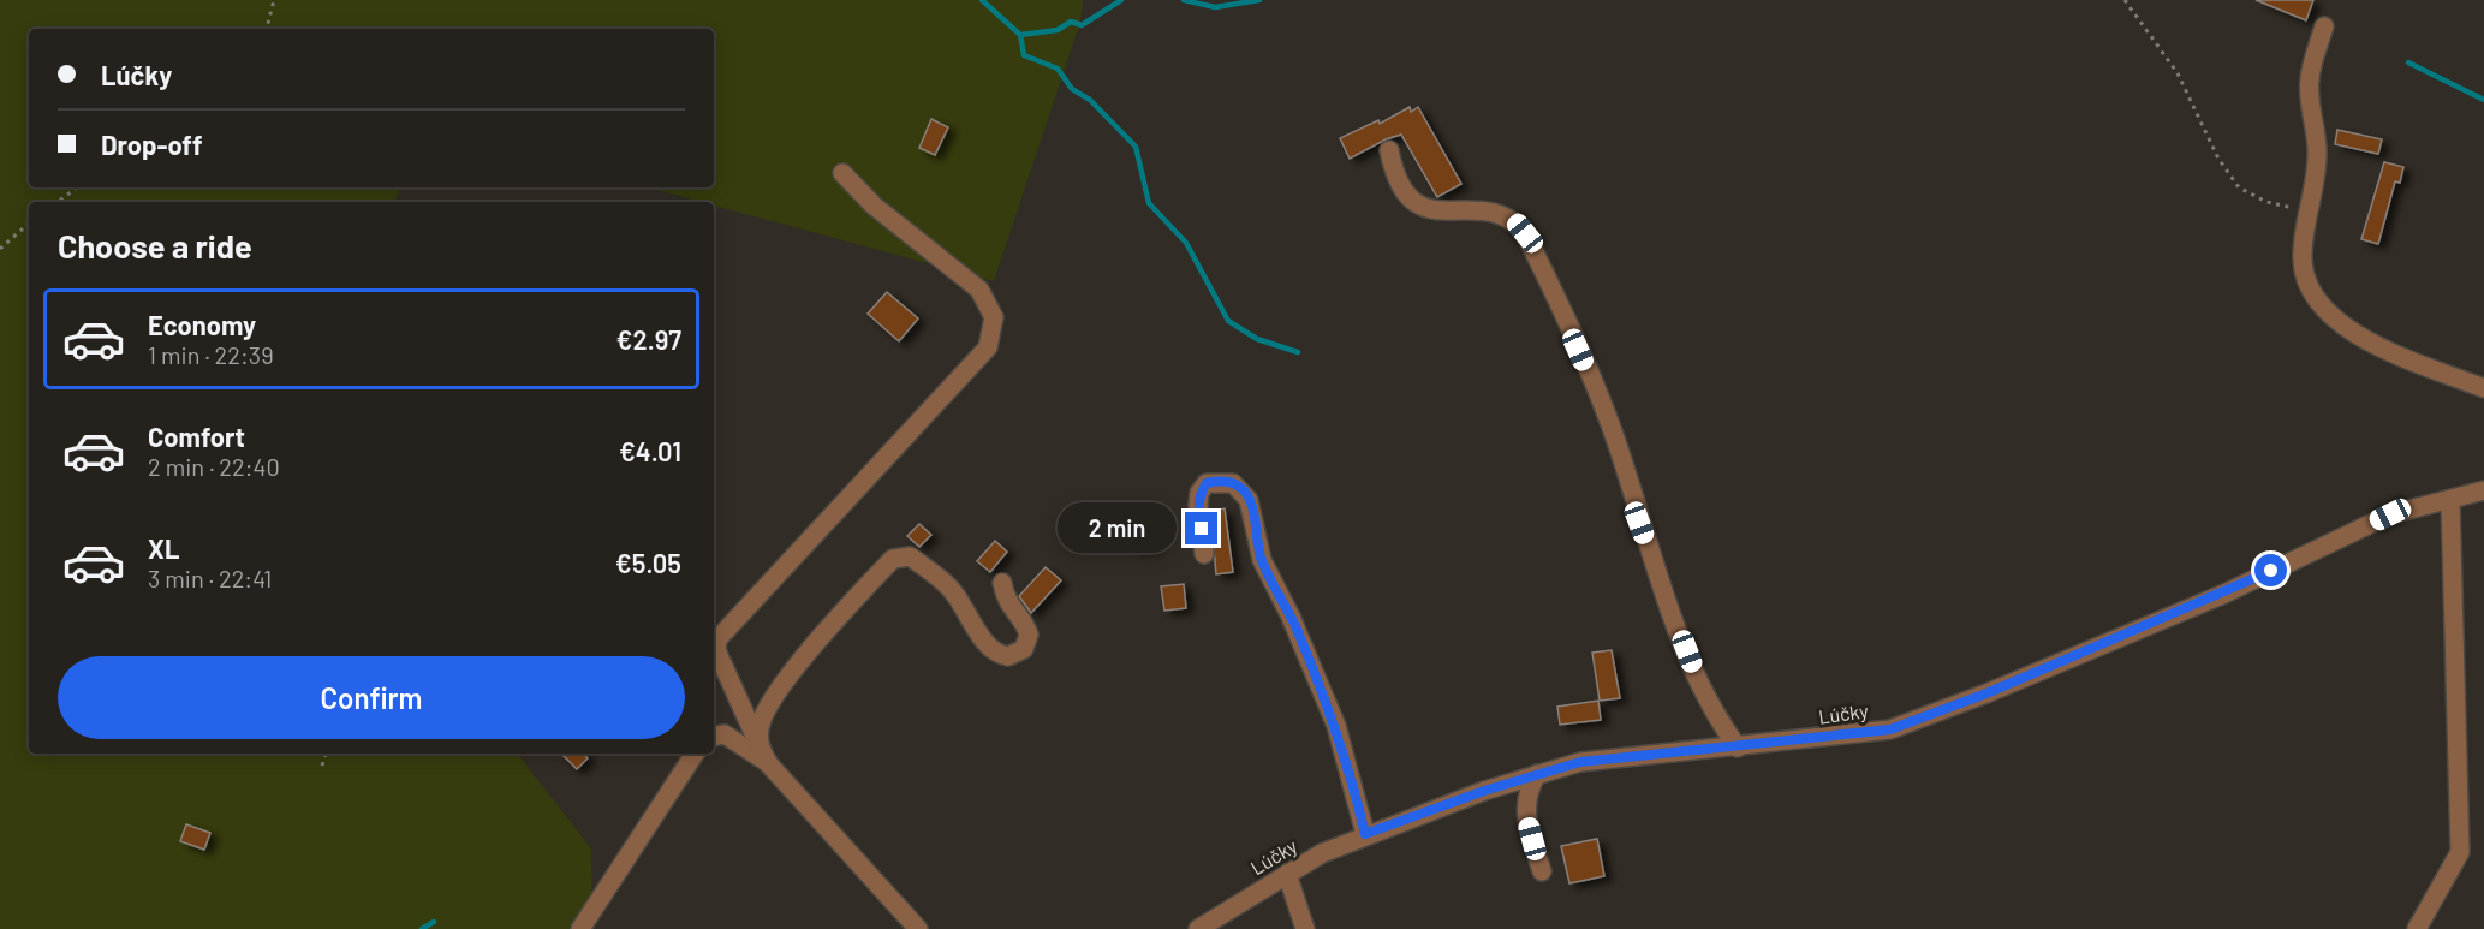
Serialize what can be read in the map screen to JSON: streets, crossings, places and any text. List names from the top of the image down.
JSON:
{
  "streets": {
    "street": ["Lúčky"]
  },
  "page": {
    "banner": ["Lúčky", "Drop-off"],
    "heading": "Choose a ride",
    "list": [
      {
        "name": "Economy",
        "note": "1 min · 22:39",
        "value": "€2.97"
      },
      {
        "name": "Comfort",
        "note": "2 min · 22:40",
        "value": "€4.01"
      },
      {
        "name": "XL",
        "note": "3 min · 22:41",
        "value": "€5.05"
      }
    ],
    "bubble": "2 min",
    "buttons": "Confirm"
  }
}
